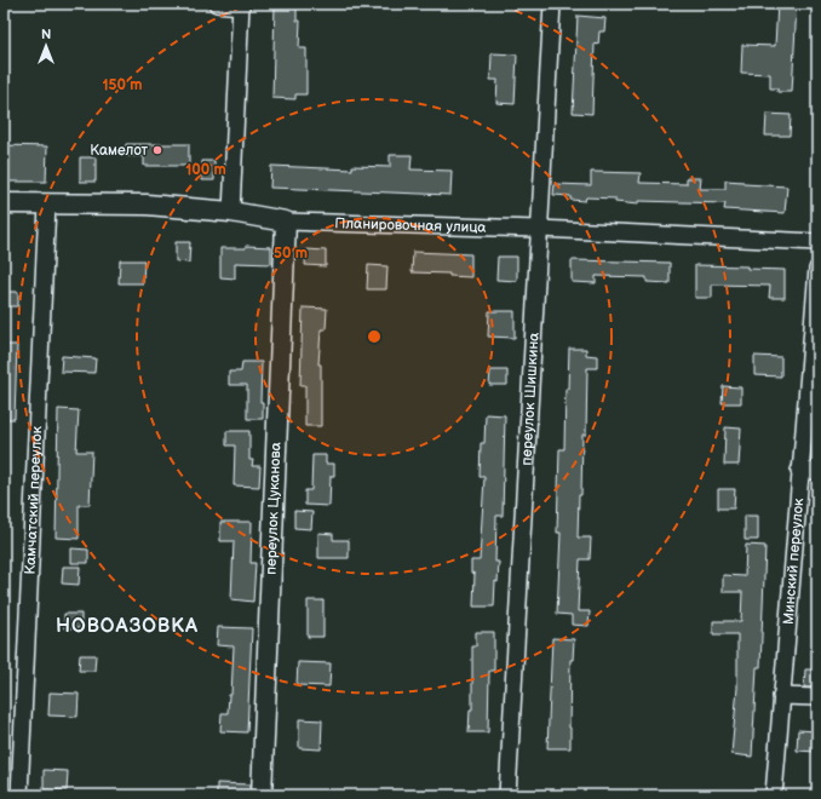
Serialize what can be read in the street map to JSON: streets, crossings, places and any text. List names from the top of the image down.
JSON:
{
  "streets": {
    "main road": ["Планировочная улица", "переулок Цуканова"],
    "street": ["переулок Шишкина", "Камчатский переулок", "Минский переулок"]
  },
  "crossings": [
    ["Планировочная улица", "переулок Шишкина"],
    ["Планировочная улица", "Камчатский переулок"],
    ["Планировочная улица", "переулок Цуканова"]
  ],
  "districts": ["НОВОАЗОВКА"],
  "places": ["Камелот"],
  "north": "top",
  "rings": ["150 m", "100 m", "50 m"]
}
